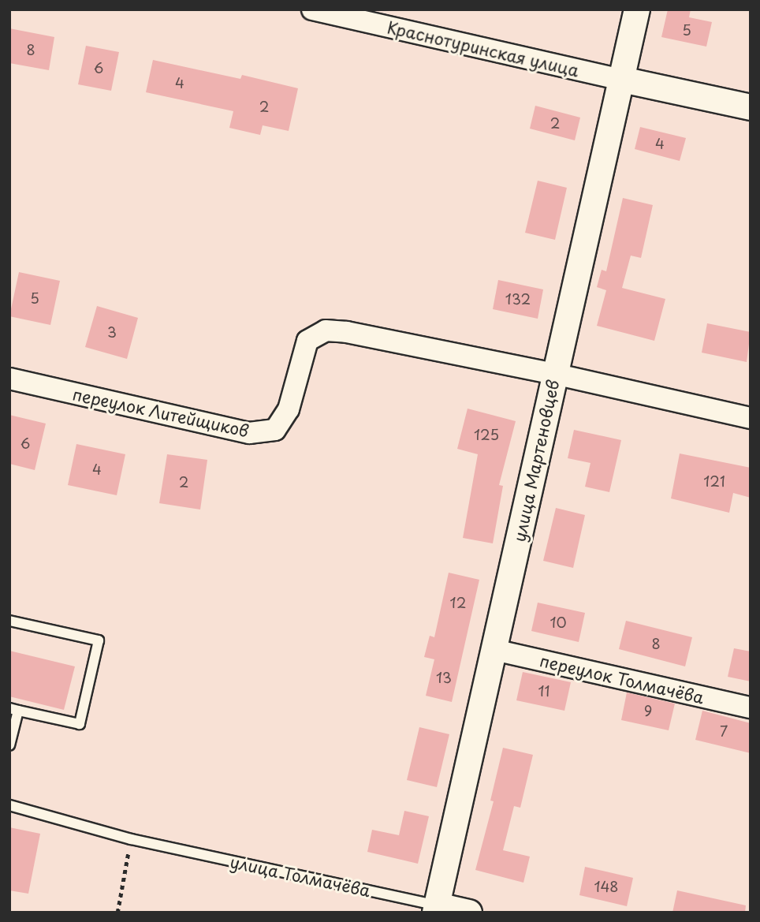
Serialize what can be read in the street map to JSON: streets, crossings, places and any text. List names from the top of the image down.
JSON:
{
  "streets": {
    "street": [
      "Краснотуринская улица",
      "переулок Литейщиков",
      "улица Мартеновцев",
      "переулок Толмачёва",
      "улица Толмачёва"
    ]
  },
  "crossings": [
    ["Краснотуринская улица", "улица Мартеновцев"],
    ["переулок Литейщиков", "улица Мартеновцев"],
    ["улица Мартеновцев", "переулок Толмачёва"],
    ["улица Мартеновцев", "улица Толмачёва"]
  ],
  "house_numbers": [
    "5",
    "8",
    "6",
    "4",
    "2",
    "2",
    "4",
    "5",
    "132",
    "3",
    "125",
    "6",
    "4",
    "121",
    "2",
    "12",
    "10",
    "8",
    "13",
    "11",
    "9",
    "7",
    "148"
  ]
}
